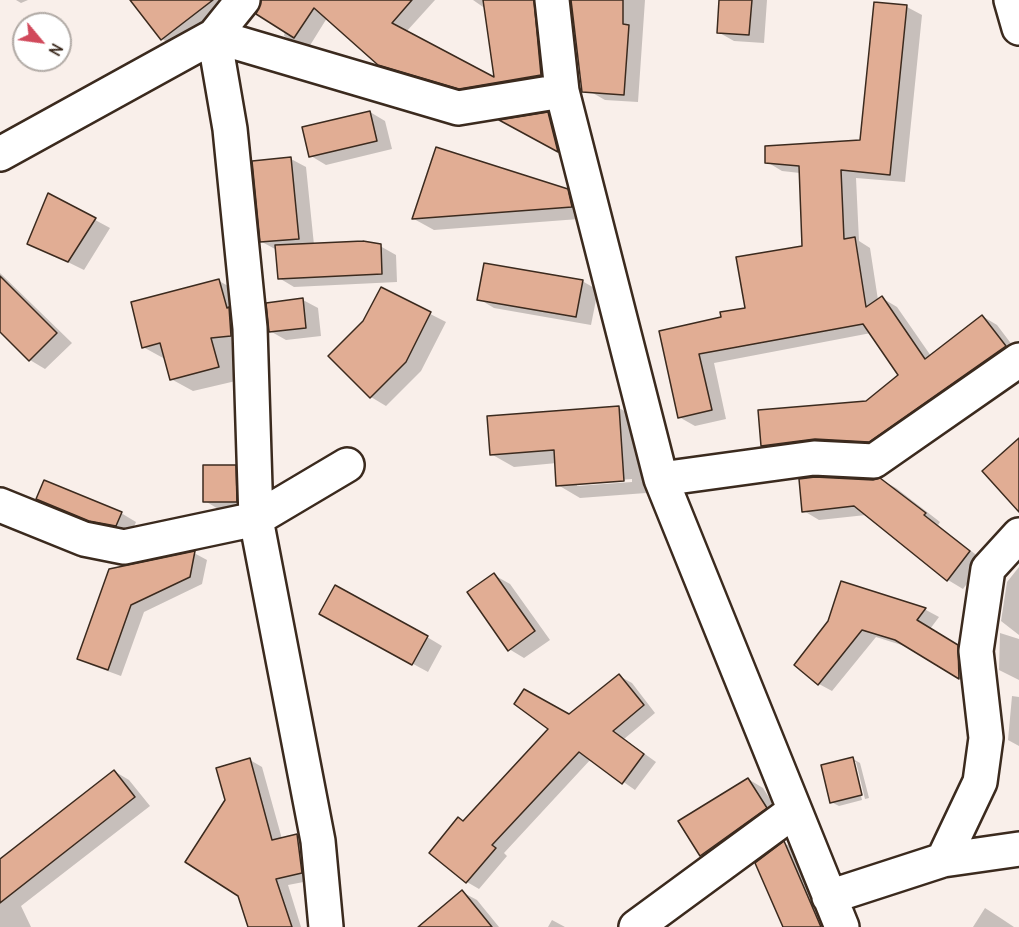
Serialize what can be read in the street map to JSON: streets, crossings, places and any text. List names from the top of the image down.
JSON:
{
  "north": "bottom right"
}
